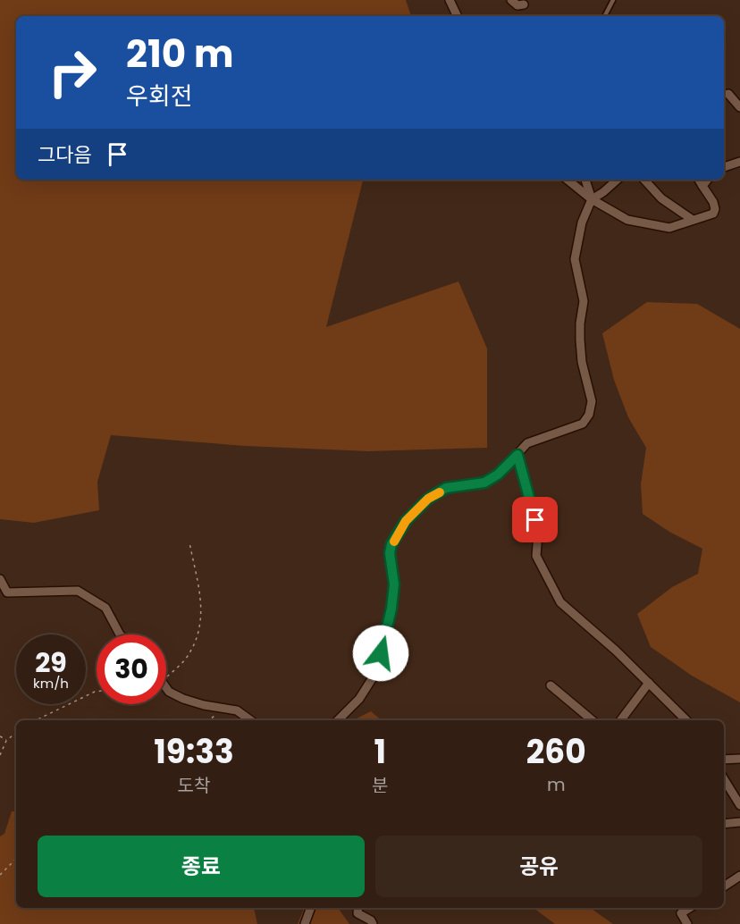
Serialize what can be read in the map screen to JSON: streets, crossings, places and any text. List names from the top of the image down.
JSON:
{
  "page": {
    "turn": ["210 m", "우회전"],
    "then": "그다음",
    "speed": "29 km/h",
    "limit": "30",
    "eta": [
      "19:33",
      "도착",
      "1",
      "분",
      "260",
      "m"
    ],
    "buttons": ["종료", "공유"]
  }
}
